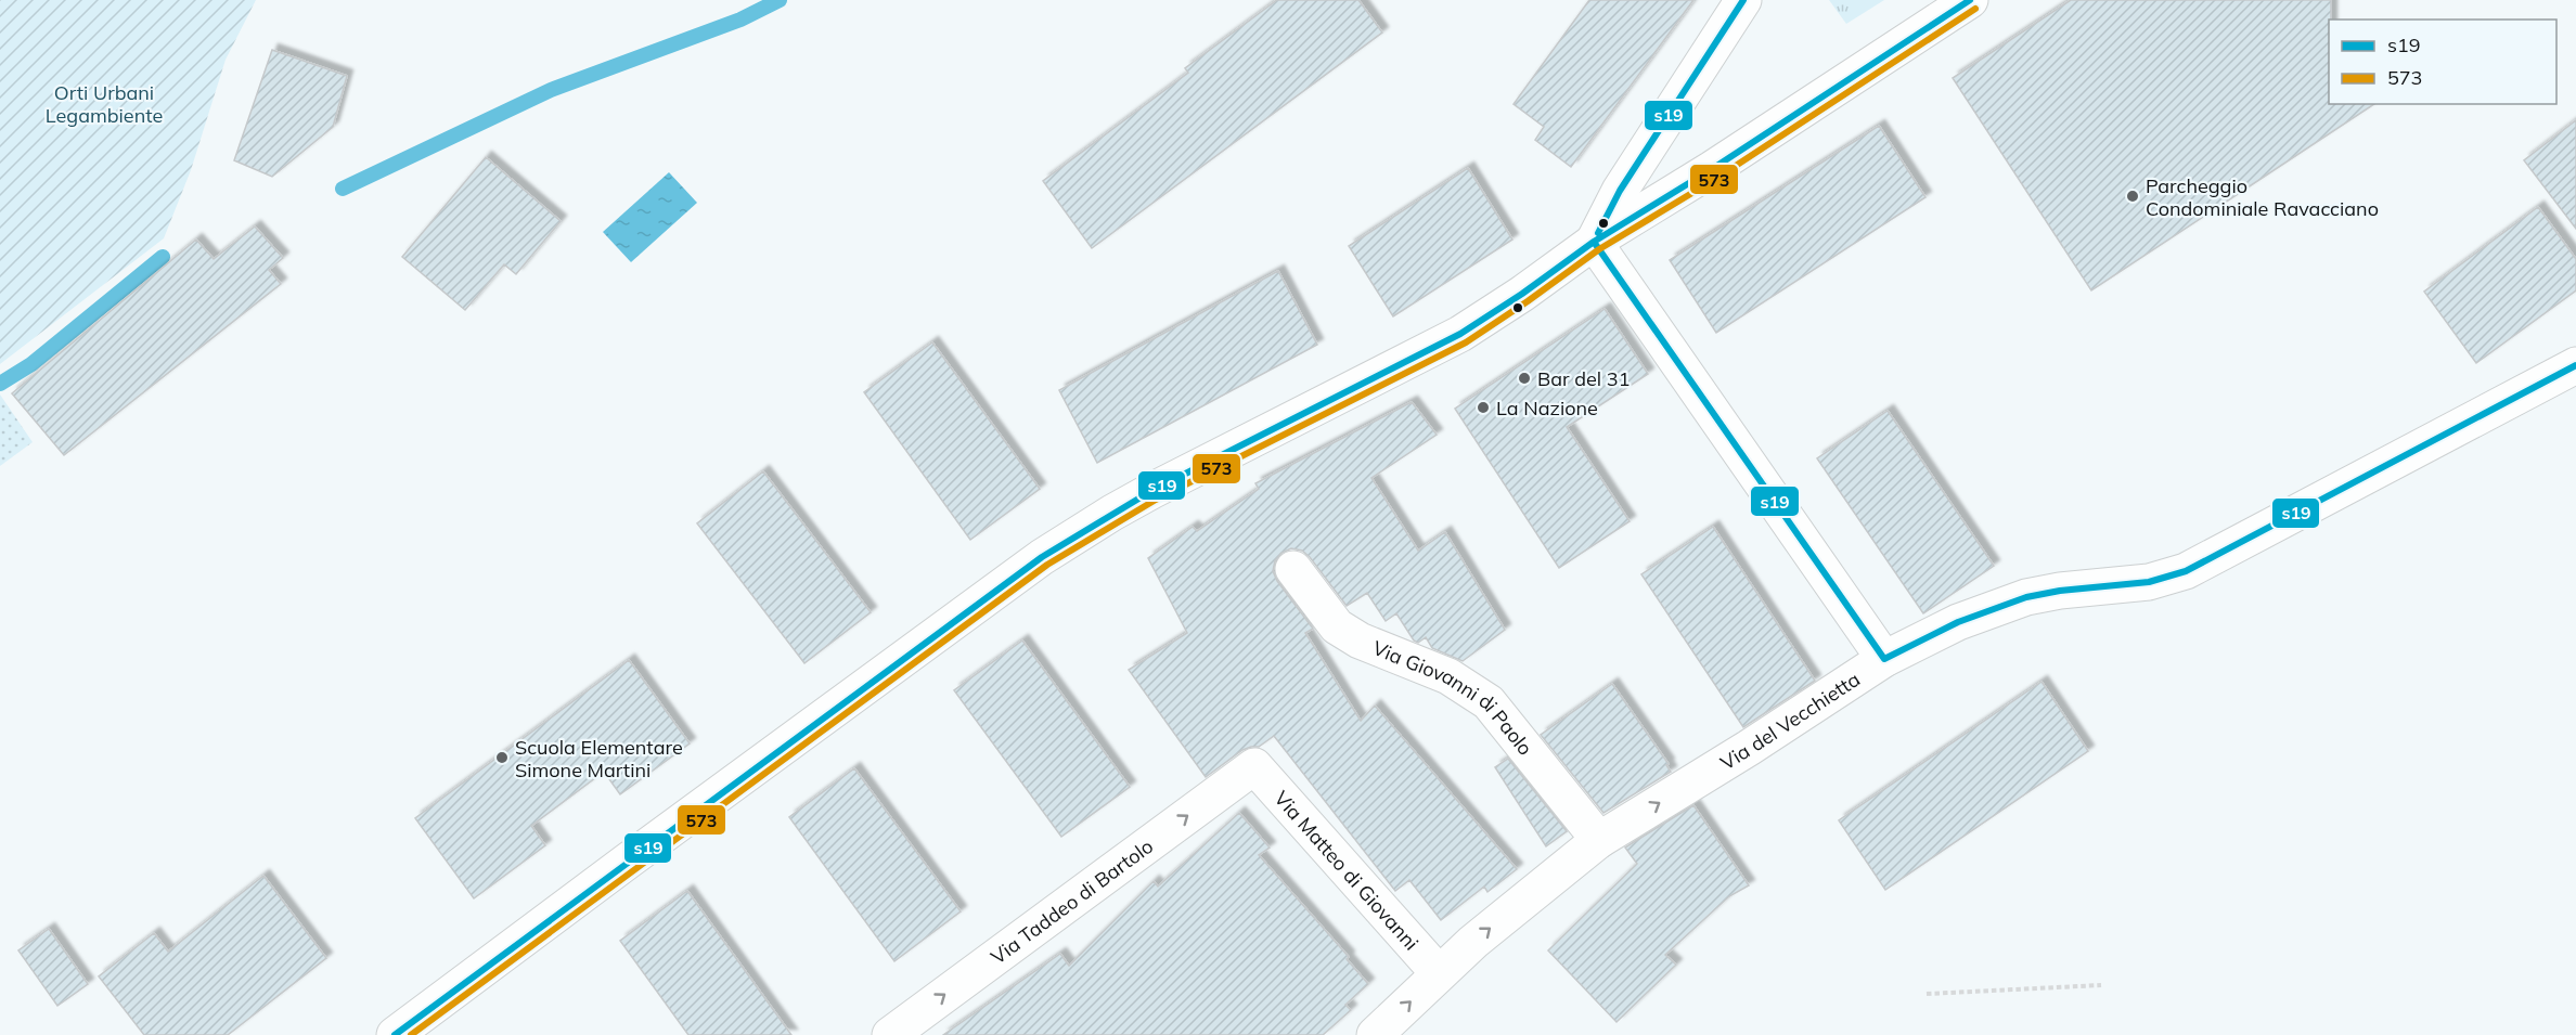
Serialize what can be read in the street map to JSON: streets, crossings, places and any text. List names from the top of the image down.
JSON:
{
  "streets": {
    "street": [
      "Via Giovanni di Paolo",
      "Via del Vecchietta",
      "Via Matteo di Giovanni",
      "Via Taddeo di Bartolo"
    ]
  },
  "crossings": [
    ["Via Giovanni di Paolo", "Via del Vecchietta"],
    ["Via del Vecchietta", "Via Matteo di Giovanni"],
    ["Via Matteo di Giovanni", "Via Taddeo di Bartolo"]
  ],
  "one_way": ["Via del Vecchietta"],
  "parks": ["Orti Urbani Legambiente"],
  "places": [
    "Parcheggio Condominiale Ravacciano",
    "Bar del 31",
    "La Nazione",
    "Scuola Elementare Simone Martini"
  ],
  "lines": ["transit line s19", "transit line 573"],
  "legend": ["s19", "573"]
}
